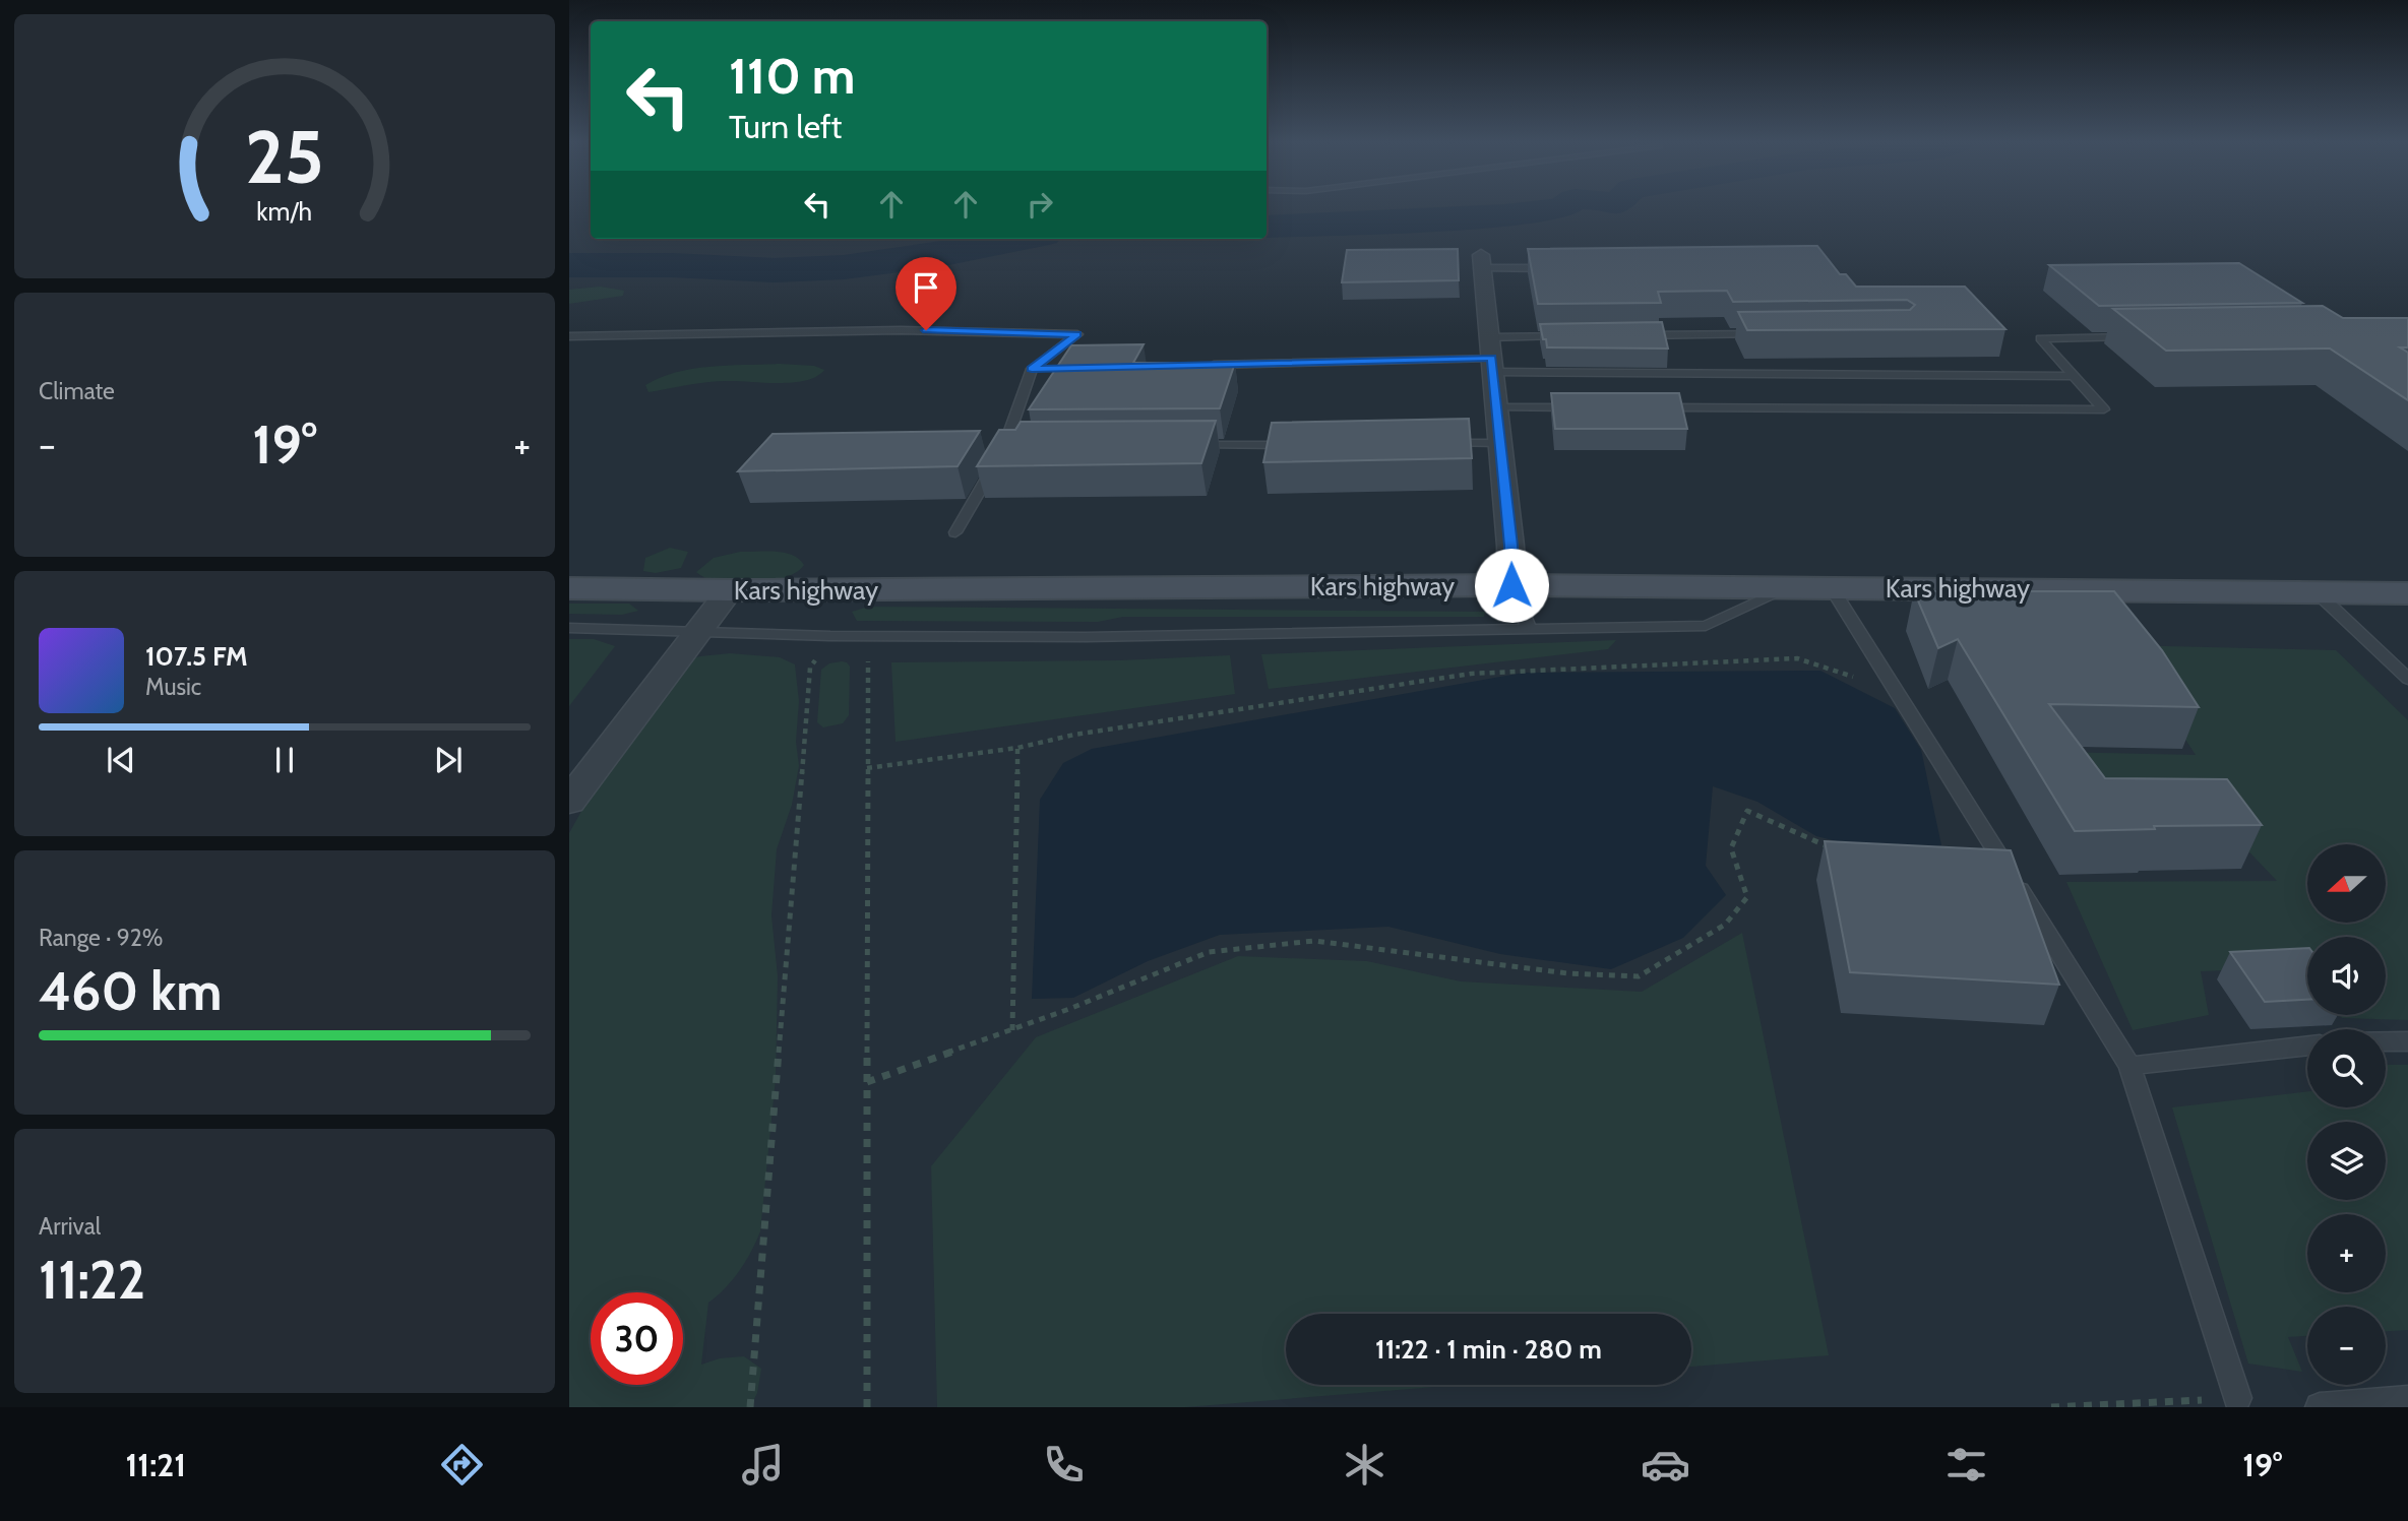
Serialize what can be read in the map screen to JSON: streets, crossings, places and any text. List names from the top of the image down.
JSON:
{
  "streets": {
    "main road": ["Kars highway"]
  },
  "north": "left",
  "page": {
    "turn": ["110 m", "Turn left"],
    "tile": [
      "Climate",
      ["Range · 92%", "460 km"],
      ["Arrival", "11:22"]
    ],
    "heat": ["−", "19°", "+"],
    "song": ["107.5 FM", "Music"],
    "map_buttons": ["+", "−"],
    "limit": "30",
    "trip": "11:22 · 1 min · 280 m",
    "tabs": ["11:21", "19°"],
    "gauge": ["25", "km/h"]
  }
}
